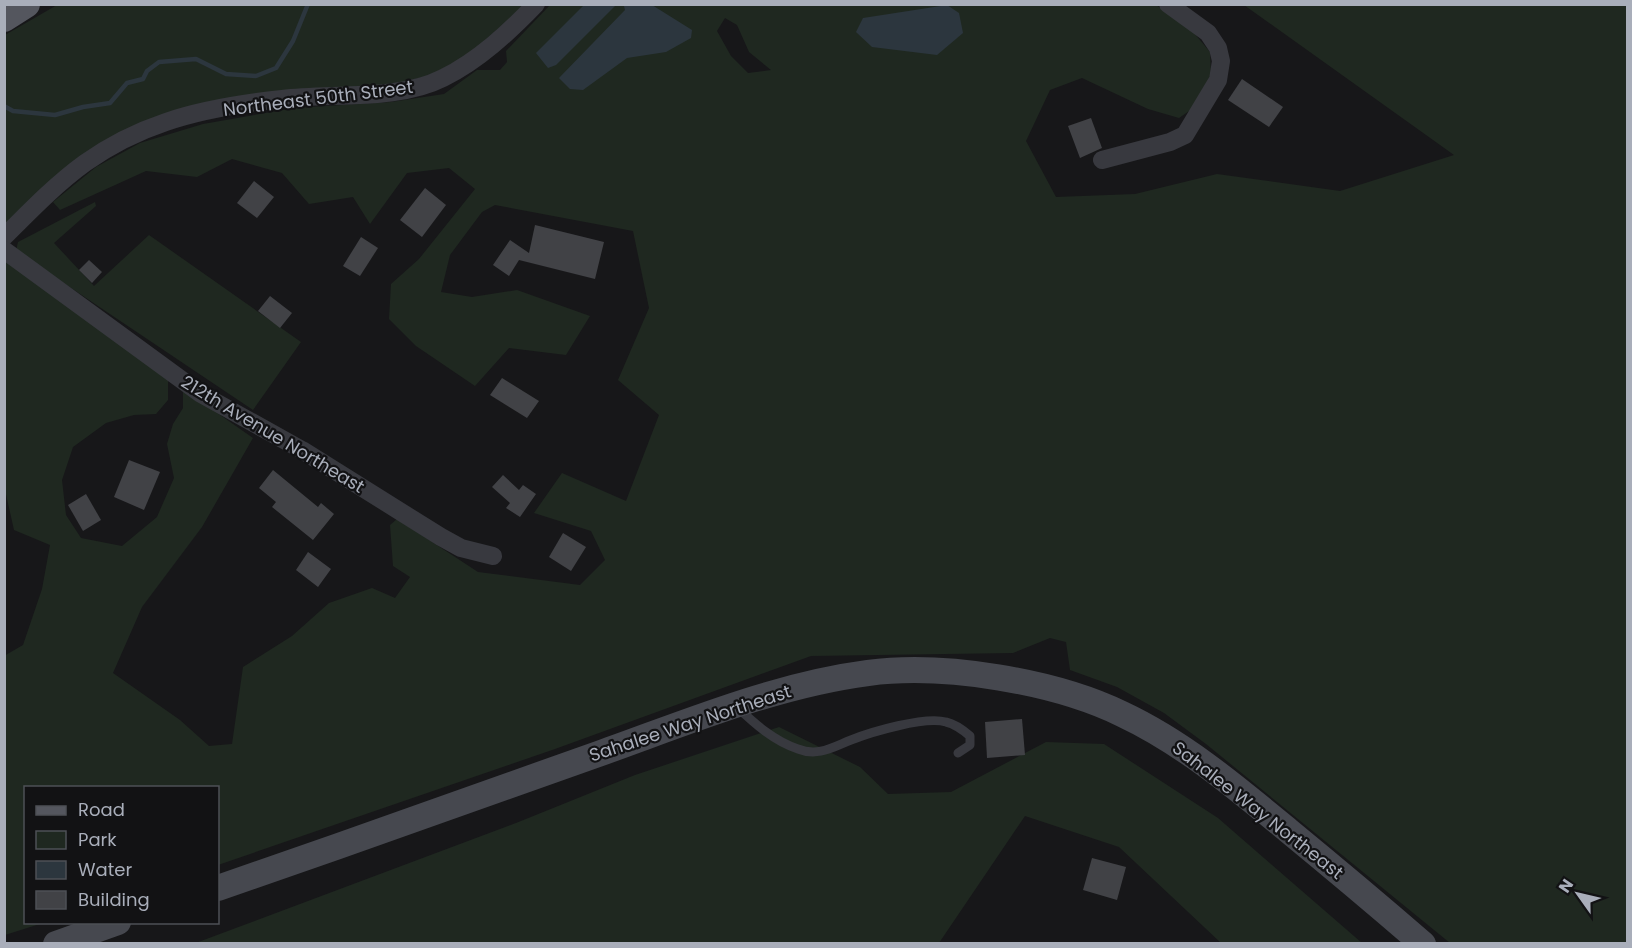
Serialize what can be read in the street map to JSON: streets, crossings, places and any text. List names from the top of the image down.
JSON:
{
  "streets": {
    "main road": ["Sahalee Way Northeast"],
    "street": ["Northeast 50th Street", "212th Avenue Northeast"]
  },
  "legend": [
    "Road",
    "Park",
    "Water",
    "Building"
  ],
  "north": "top left"
}
